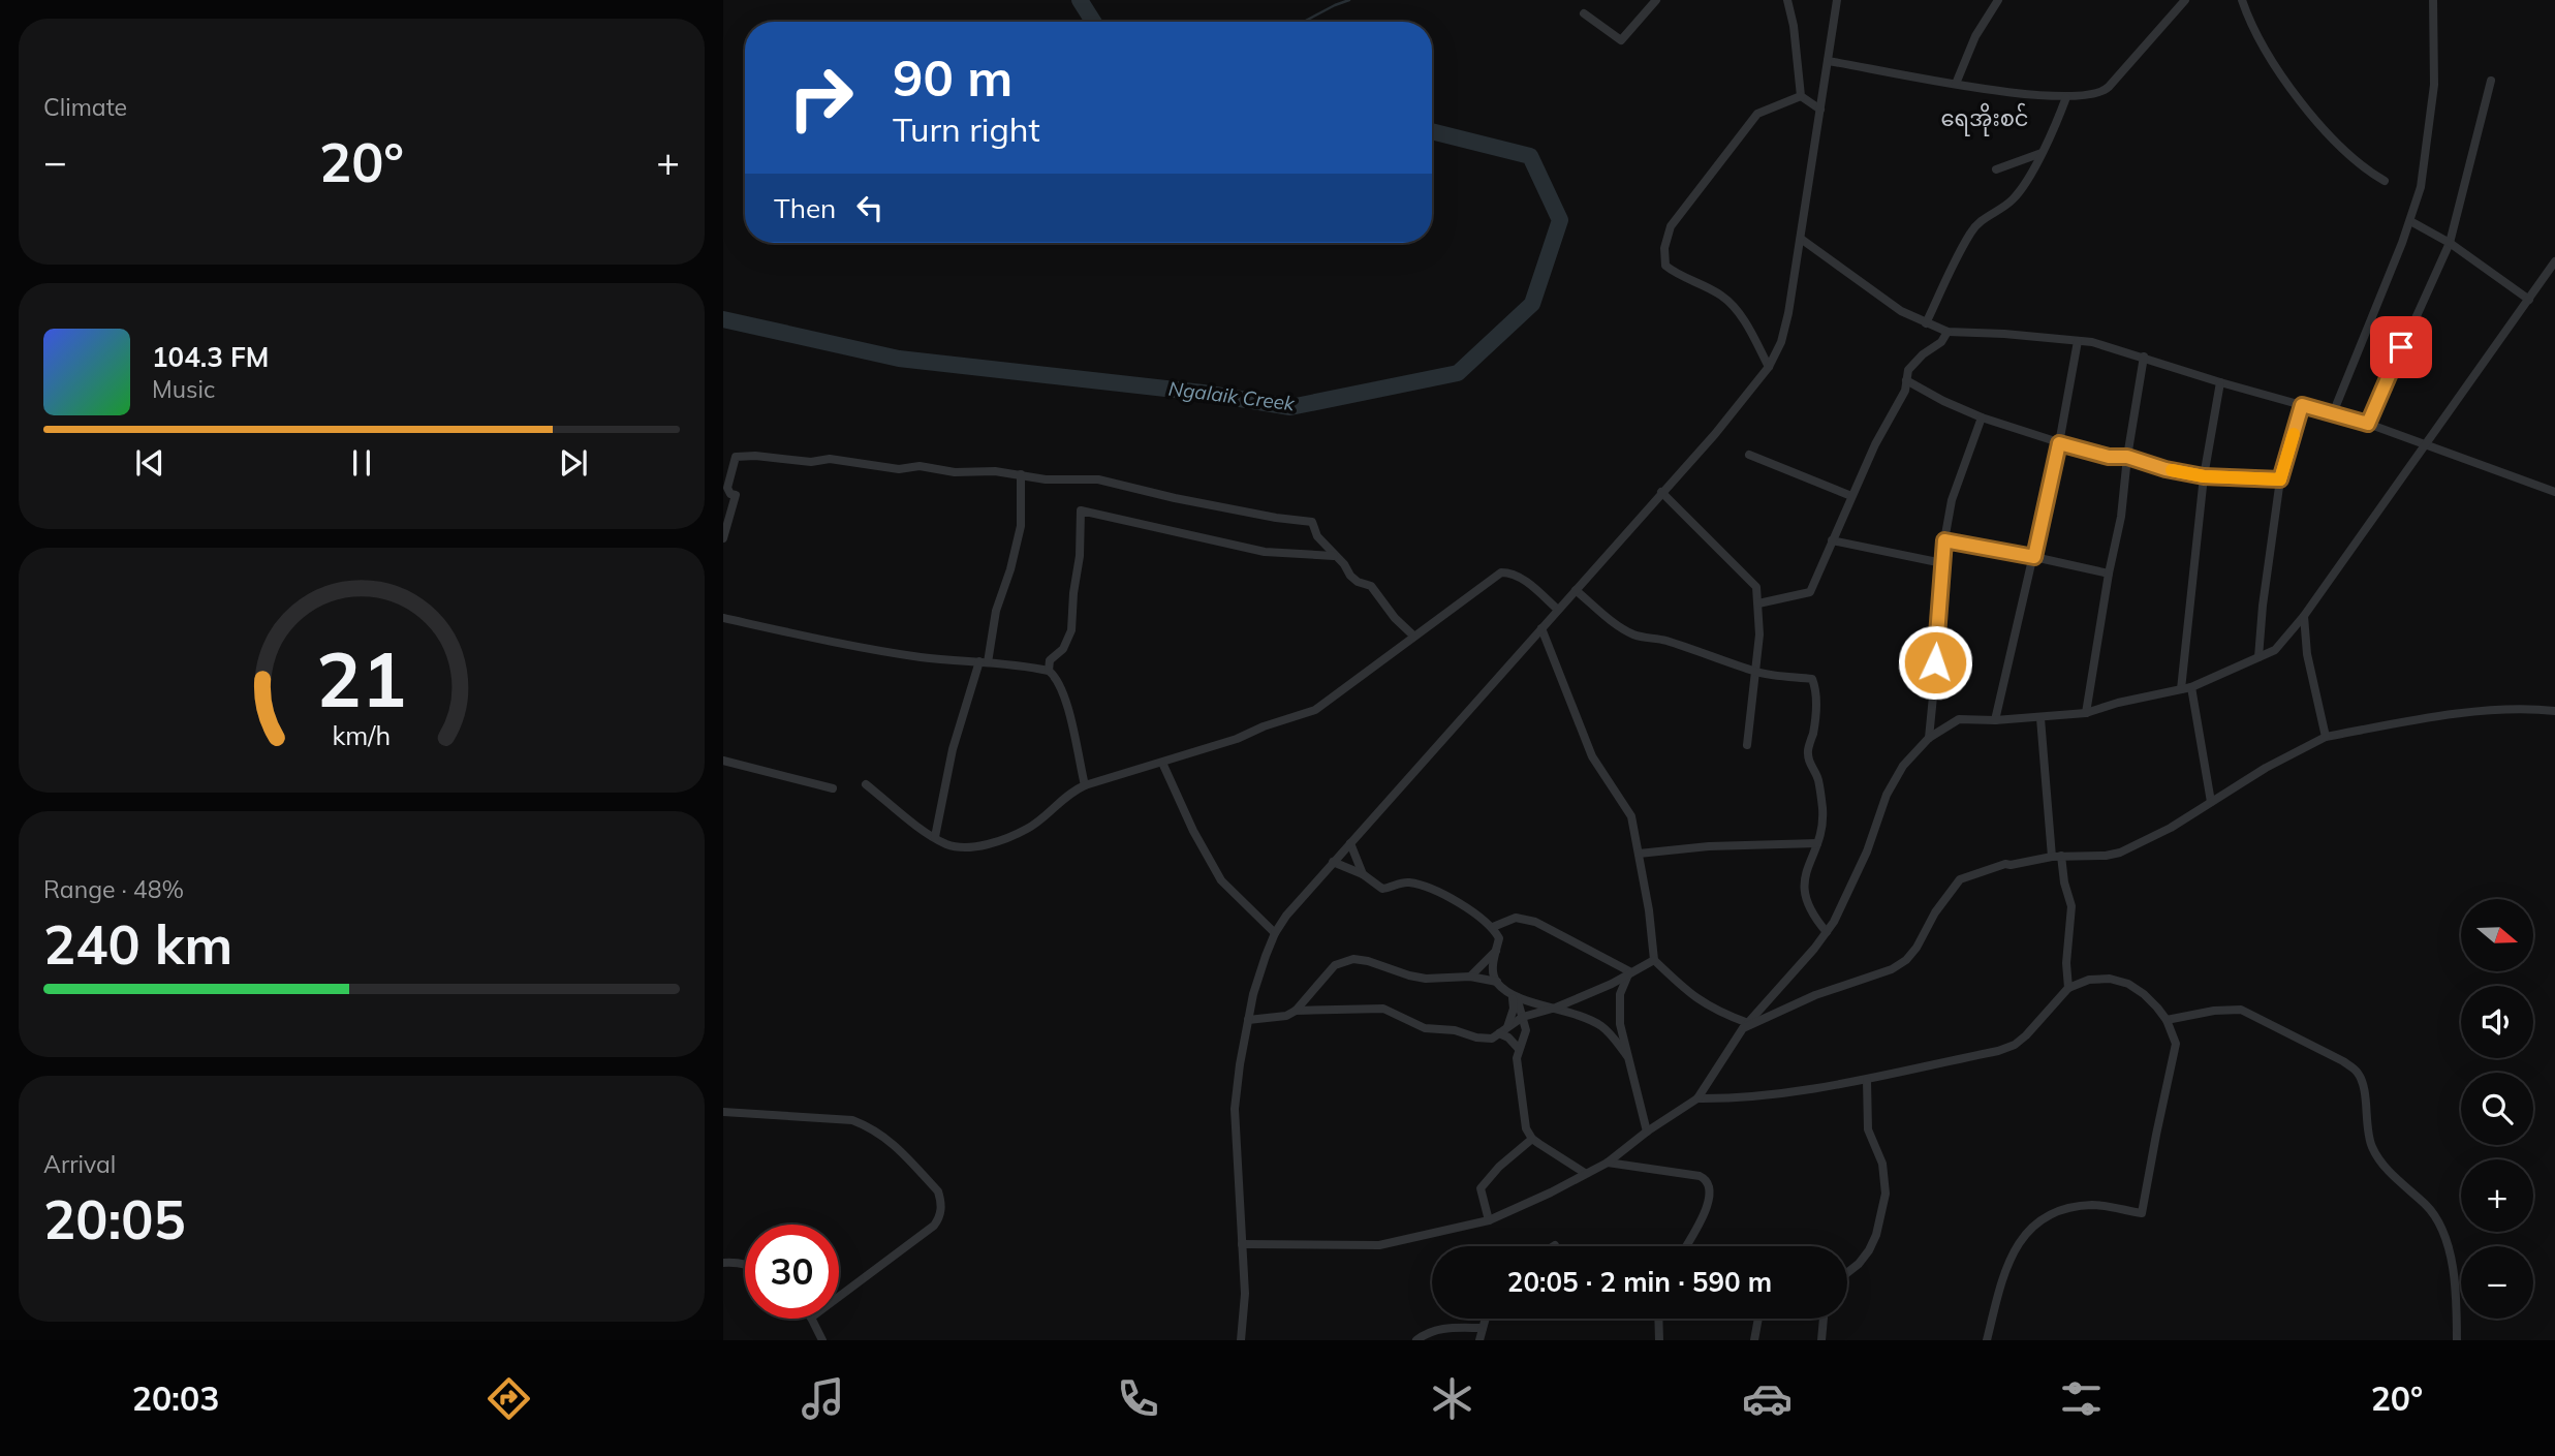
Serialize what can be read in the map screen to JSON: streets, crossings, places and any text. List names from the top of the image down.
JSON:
{
  "districts": ["ရေအိုးစင်"],
  "water": ["Ngalaik Creek"],
  "north": "right",
  "page": {
    "tile": [
      "Climate",
      ["Range · 48%", "240 km"],
      ["Arrival", "20:05"]
    ],
    "turn": ["90 m", "Turn right"],
    "heat": ["−", "20°", "+"],
    "then": "Then",
    "song": ["104.3 FM", "Music"],
    "map_buttons": ["+", "−"],
    "limit": "30",
    "trip": "20:05 · 2 min · 590 m",
    "tabs": ["20:03", "20°"],
    "gauge": ["21", "km/h"]
  }
}
